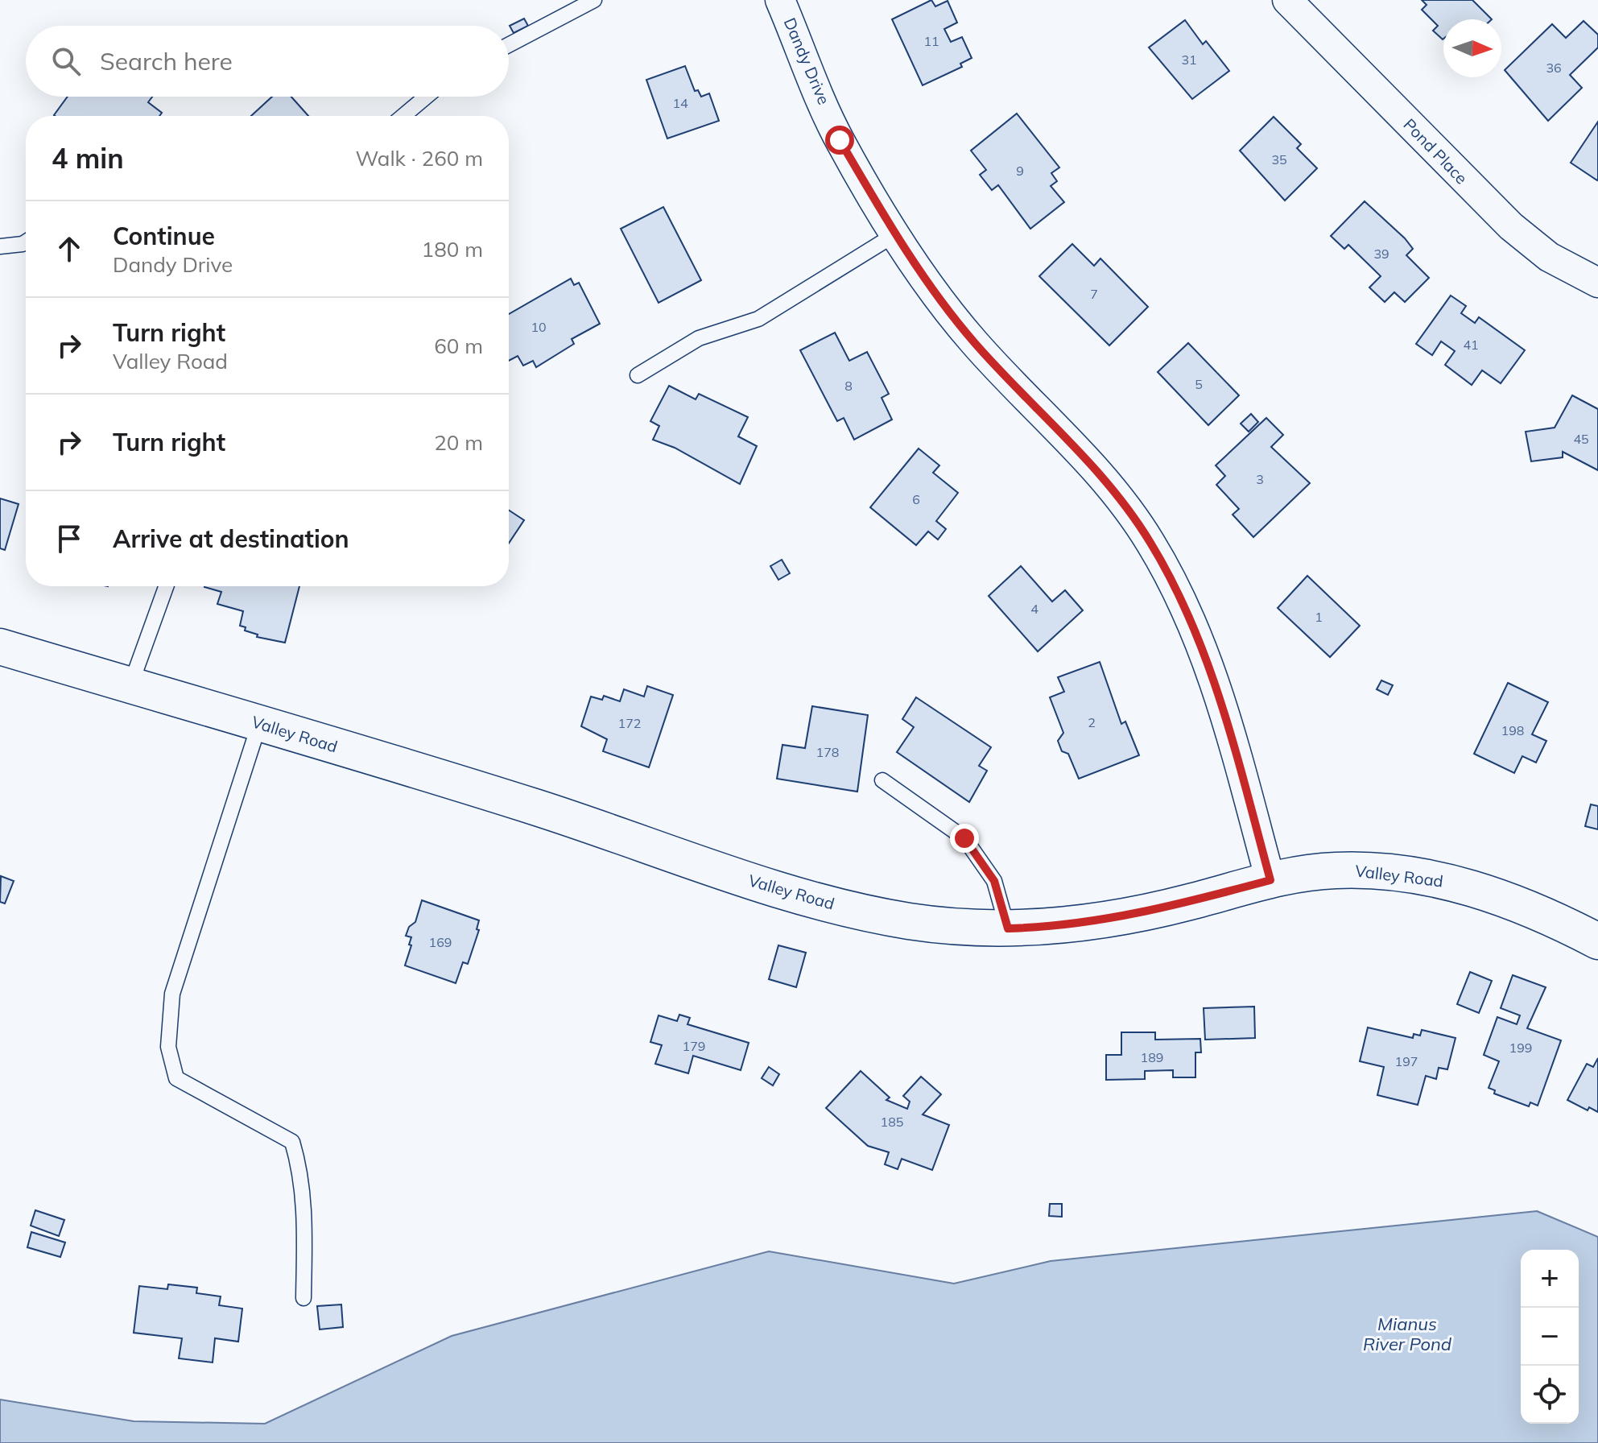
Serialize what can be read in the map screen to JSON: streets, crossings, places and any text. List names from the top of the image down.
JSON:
{
  "streets": {
    "main road": ["Valley Road"],
    "street": ["Dandy Drive", "Pond Place"]
  },
  "crossings": [
    ["Dandy Drive", "Valley Road"]
  ],
  "water": ["Mianus River Pond"],
  "house_numbers": [
    "11",
    "31",
    "36",
    "14",
    "35",
    "9",
    "39",
    "7",
    "10",
    "41",
    "5",
    "8",
    "45",
    "3",
    "6",
    "4",
    "1",
    "2",
    "172",
    "198",
    "178",
    "169",
    "179",
    "199",
    "189",
    "197",
    "185"
  ],
  "north": "right",
  "page": {
    "search": "Search here",
    "heading": ["4 min", "Walk · 260 m"],
    "list": [
      ["Continue", "Dandy Drive", "180 m"],
      ["Turn right", "Valley Road", "60 m"],
      ["Turn right", "20 m"],
      "Arrive at destination"
    ],
    "map_buttons": ["+", "−"]
  }
}
